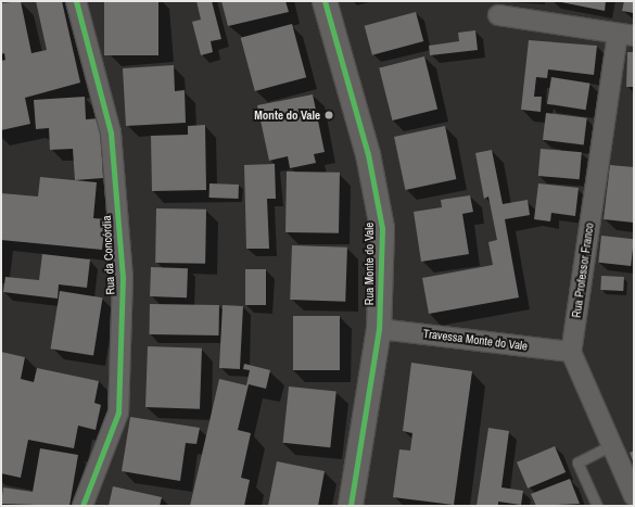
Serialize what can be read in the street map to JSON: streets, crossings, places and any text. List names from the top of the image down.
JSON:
{
  "streets": {
    "street": [
      "Rua da Concórdia",
      "Rua Monte do Vale",
      "Rua Professor Franco",
      "Travessa Monte do Vale"
    ]
  },
  "crossings": [
    ["Rua Monte do Vale", "Travessa Monte do Vale"],
    ["Rua Professor Franco", "Travessa Monte do Vale"]
  ],
  "places": ["Monte do Vale"]
}
